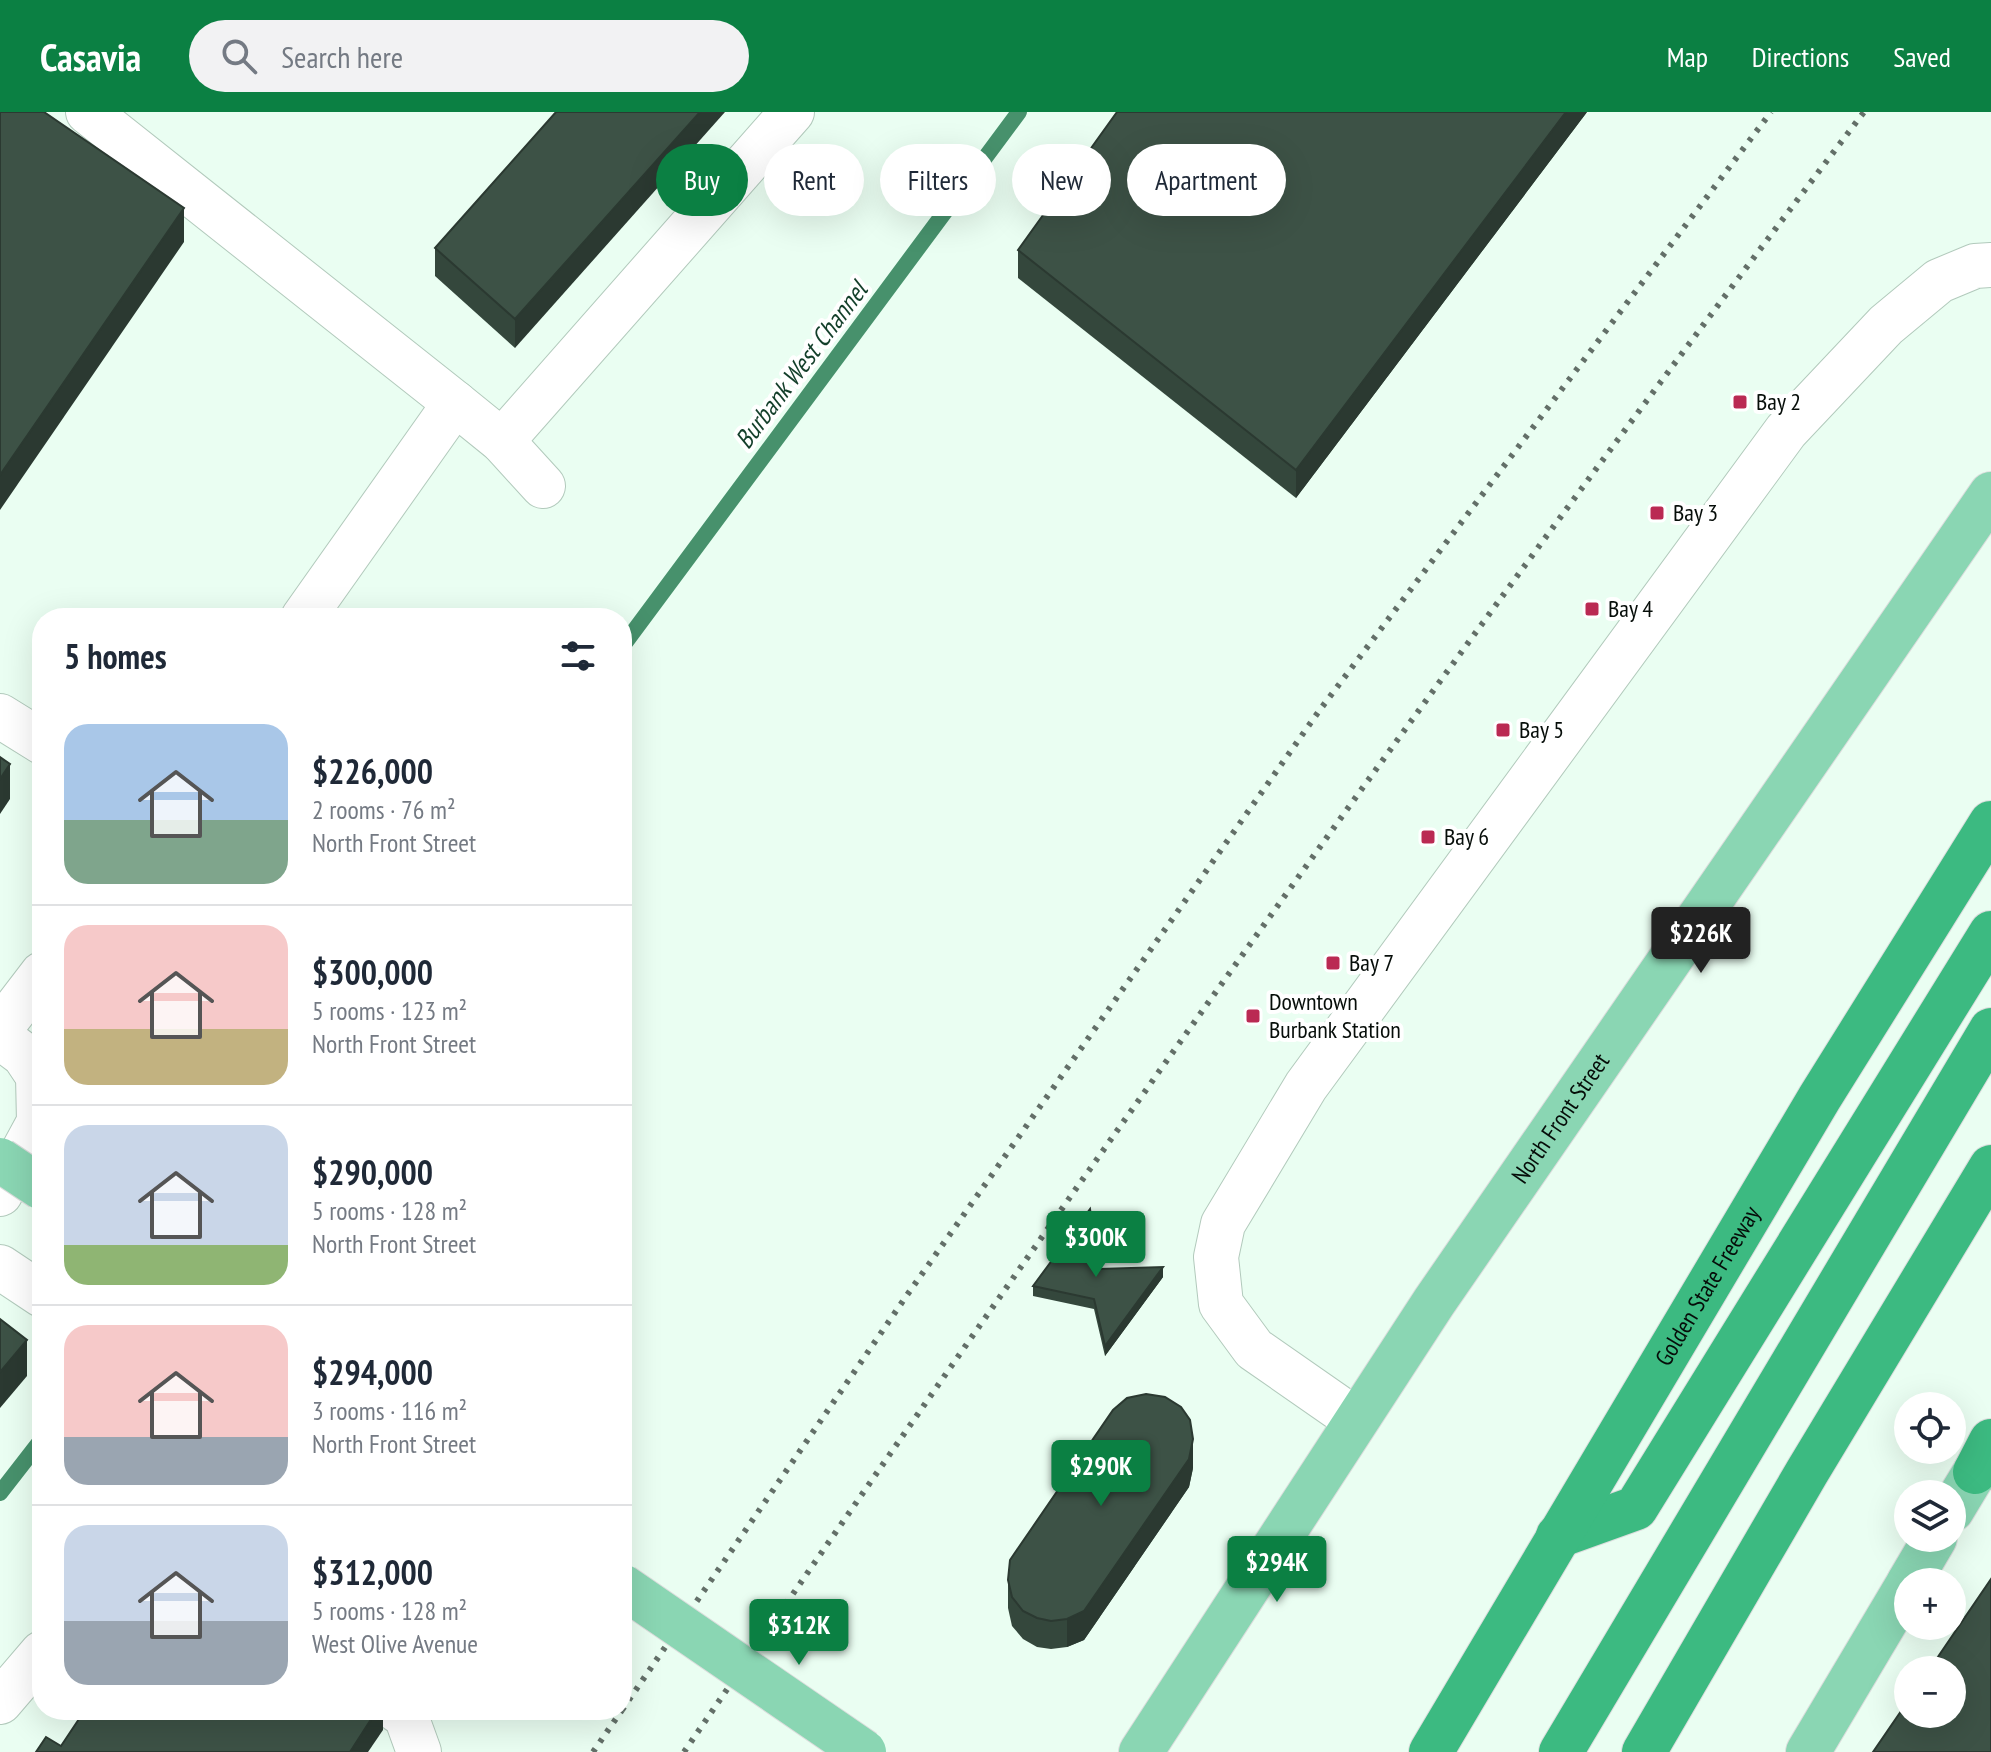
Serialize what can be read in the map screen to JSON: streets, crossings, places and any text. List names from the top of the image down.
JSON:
{
  "streets": {
    "highway": ["Golden State Freeway"],
    "main road": ["North Front Street"]
  },
  "water": ["Burbank West Channel"],
  "places": {
    "transit": [
      "Bay 2",
      "Bay 3",
      "Bay 4",
      "Bay 5",
      "Bay 6",
      "Bay 7",
      "Downtown Burbank Station"
    ]
  },
  "page": {
    "header": "Casavia",
    "search": "Search here",
    "nav": ["Map", "Directions", "Saved"],
    "chip": [
      "Buy",
      "Rent",
      "Filters",
      "New",
      "Apartment"
    ],
    "heading": "5 homes",
    "list": [
      {
        "name": "$226,000",
        "note": "2 rooms · 76 m² · North Front Street"
      },
      {
        "name": "$300,000",
        "note": "5 rooms · 123 m² · North Front Street"
      },
      {
        "name": "$290,000",
        "note": "5 rooms · 128 m² · North Front Street"
      },
      {
        "name": "$294,000",
        "note": "3 rooms · 116 m² · North Front Street"
      },
      {
        "name": "$312,000",
        "note": "5 rooms · 128 m² · West Olive Avenue"
      }
    ],
    "price": [
      "$226K",
      "$300K",
      "$290K",
      "$294K",
      "$312K"
    ],
    "map_buttons": ["+", "−"]
  }
}
